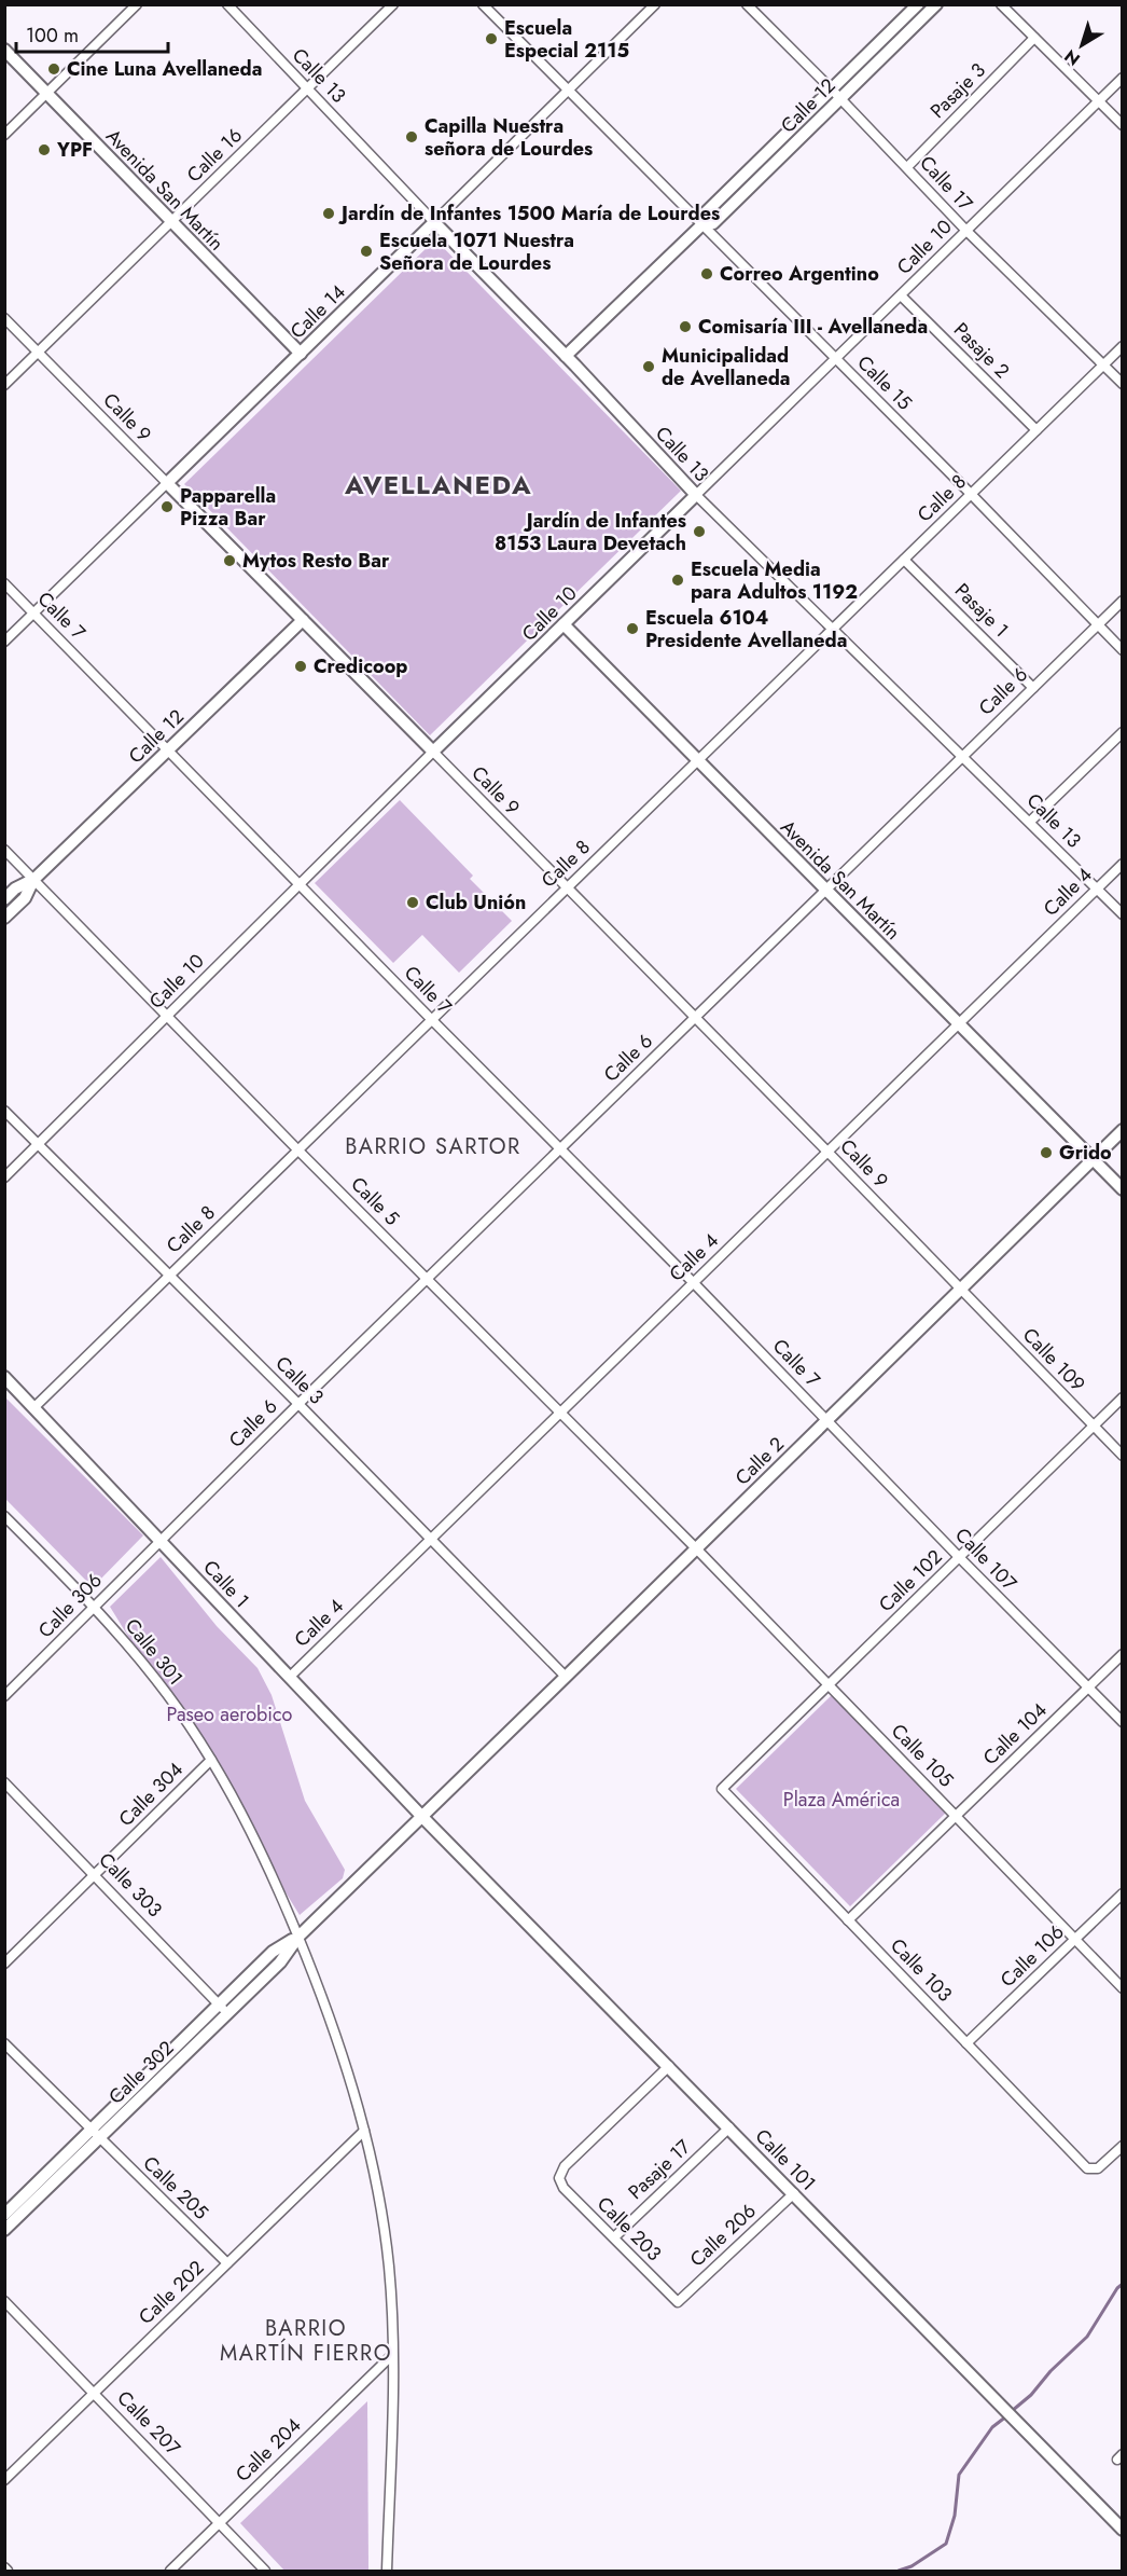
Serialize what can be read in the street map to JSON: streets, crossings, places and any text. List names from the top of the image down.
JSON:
{
  "streets": {
    "street": [
      "Calle 13",
      "Pasaje 3",
      "Calle 12",
      "Calle 16",
      "Calle 17",
      "Avenida San Martín",
      "Calle 10",
      "Calle 14",
      "Pasaje 2",
      "Calle 15",
      "Calle 9",
      "Calle 8",
      "Pasaje 1",
      "Calle 7",
      "Calle 6",
      "Calle 4",
      "Calle 5",
      "Calle 109",
      "Calle 3",
      "Calle 2",
      "Calle 107",
      "Calle 102",
      "Calle 1",
      "Calle 306",
      "Calle 301",
      "Calle 104",
      "Calle 105",
      "Calle 304",
      "Calle 303",
      "Calle 106",
      "Calle 103",
      "Calle 302",
      "Calle 101",
      "Pasaje 17",
      "Calle 205",
      "Calle 203",
      "Calle 206",
      "Calle 202",
      "Calle 207",
      "Calle 204"
    ]
  },
  "crossings": [
    ["Calle 13", "Calle 12"],
    ["Calle 13", "Calle 16"],
    ["Calle 13", "Calle 10"],
    ["Calle 13", "Calle 14"],
    ["Calle 13", "Calle 8"],
    ["Calle 13", "Calle 6"],
    ["Calle 13", "Calle 4"],
    ["Pasaje 3", "Calle 17"],
    ["Calle 12", "Calle 17"],
    ["Calle 12", "Calle 15"],
    ["Calle 12", "Calle 9"],
    ["Calle 12", "Calle 7"],
    ["Calle 12", "Calle 5"],
    ["Calle 16", "Avenida San Martín"],
    ["Calle 16", "Calle 9"],
    ["Calle 17", "Calle 10"],
    ["Calle 17", "Calle 8"],
    ["Avenida San Martín", "Calle 10"],
    ["Avenida San Martín", "Calle 14"],
    ["Avenida San Martín", "Calle 8"],
    ["Avenida San Martín", "Calle 6"],
    ["Avenida San Martín", "Calle 4"],
    ["Avenida San Martín", "Calle 2"],
    ["Calle 10", "Pasaje 2"],
    ["Calle 10", "Calle 15"],
    ["Calle 10", "Calle 9"],
    ["Calle 10", "Calle 7"],
    ["Calle 10", "Calle 5"],
    ["Calle 10", "Calle 3"],
    ["Calle 14", "Calle 15"],
    ["Calle 14", "Calle 9"],
    ["Calle 14", "Calle 7"],
    ["Pasaje 2", "Calle 8"],
    ["Calle 15", "Calle 8"],
    ["Calle 15", "Calle 6"],
    ["Calle 9", "Calle 8"],
    ["Calle 9", "Calle 6"],
    ["Calle 9", "Calle 4"],
    ["Calle 9", "Calle 109"],
    ["Calle 9", "Calle 2"],
    ["Calle 8", "Pasaje 1"],
    ["Calle 8", "Calle 7"],
    ["Calle 8", "Calle 5"],
    ["Calle 8", "Calle 3"],
    ["Calle 8", "Calle 1"],
    ["Pasaje 1", "Calle 6"],
    ["Calle 7", "Calle 6"],
    ["Calle 7", "Calle 4"],
    ["Calle 7", "Calle 2"],
    ["Calle 7", "Calle 107"],
    ["Calle 6", "Calle 5"],
    ["Calle 6", "Calle 3"],
    ["Calle 6", "Calle 1"],
    ["Calle 6", "Calle 306"],
    ["Calle 4", "Calle 5"],
    ["Calle 4", "Calle 3"],
    ["Calle 4", "Calle 1"],
    ["Calle 5", "Calle 2"],
    ["Calle 5", "Calle 105"],
    ["Calle 109", "Calle 2"],
    ["Calle 109", "Calle 102"],
    ["Calle 3", "Calle 2"],
    ["Calle 2", "Calle 107"],
    ["Calle 2", "Calle 1"],
    ["Calle 2", "Calle 105"],
    ["Calle 2", "Calle 302"],
    ["Calle 2", "Calle 101"],
    ["Calle 107", "Calle 102"],
    ["Calle 107", "Calle 104"],
    ["Calle 102", "Calle 105"],
    ["Calle 102", "Calle 103"],
    ["Calle 1", "Calle 306"],
    ["Calle 1", "Calle 302"],
    ["Calle 1", "Calle 101"],
    ["Calle 306", "Calle 301"],
    ["Calle 301", "Calle 304"],
    ["Calle 301", "Calle 302"],
    ["Calle 301", "Calle 202"],
    ["Calle 301", "Calle 204"],
    ["Calle 104", "Calle 105"],
    ["Calle 104", "Calle 103"],
    ["Calle 105", "Calle 106"],
    ["Calle 304", "Calle 303"],
    ["Calle 303", "Calle 302"],
    ["Calle 106", "Calle 103"],
    ["Calle 302", "Calle 101"],
    ["Calle 302", "Calle 205"],
    ["Calle 101", "Pasaje 17"],
    ["Calle 101", "Calle 203"],
    ["Calle 101", "Calle 206"],
    ["Pasaje 17", "Calle 203"],
    ["Calle 205", "Calle 202"],
    ["Calle 203", "Calle 206"],
    ["Calle 202", "Calle 207"],
    ["Calle 207", "Calle 204"]
  ],
  "districts": ["AVELLANEDA", "BARRIO SARTOR", "BARRIO MARTÍN FIERRO"],
  "parks": ["Paseo aerobico", "Plaza América"],
  "places": [
    "Escuela Especial 2115",
    "Cine Luna Avellaneda",
    "Capilla Nuestra señora de Lourdes",
    "YPF",
    "Jardín de Infantes 1500 María de Lourdes",
    "Escuela 1071 Nuestra Señora de Lourdes",
    "Correo Argentino",
    "Comisaría III - Avellaneda",
    "Municipalidad de Avellaneda",
    "Papparella Pizza Bar",
    "Jardín de Infantes 8153 Laura Devetach",
    "Mytos Resto Bar",
    "Escuela Media para Adultos 1192",
    "Escuela 6104 Presidente Avellaneda",
    "Credicoop",
    "Club Unión",
    "Grido"
  ],
  "scale_bar": "100 m",
  "north": "bottom left"
}
